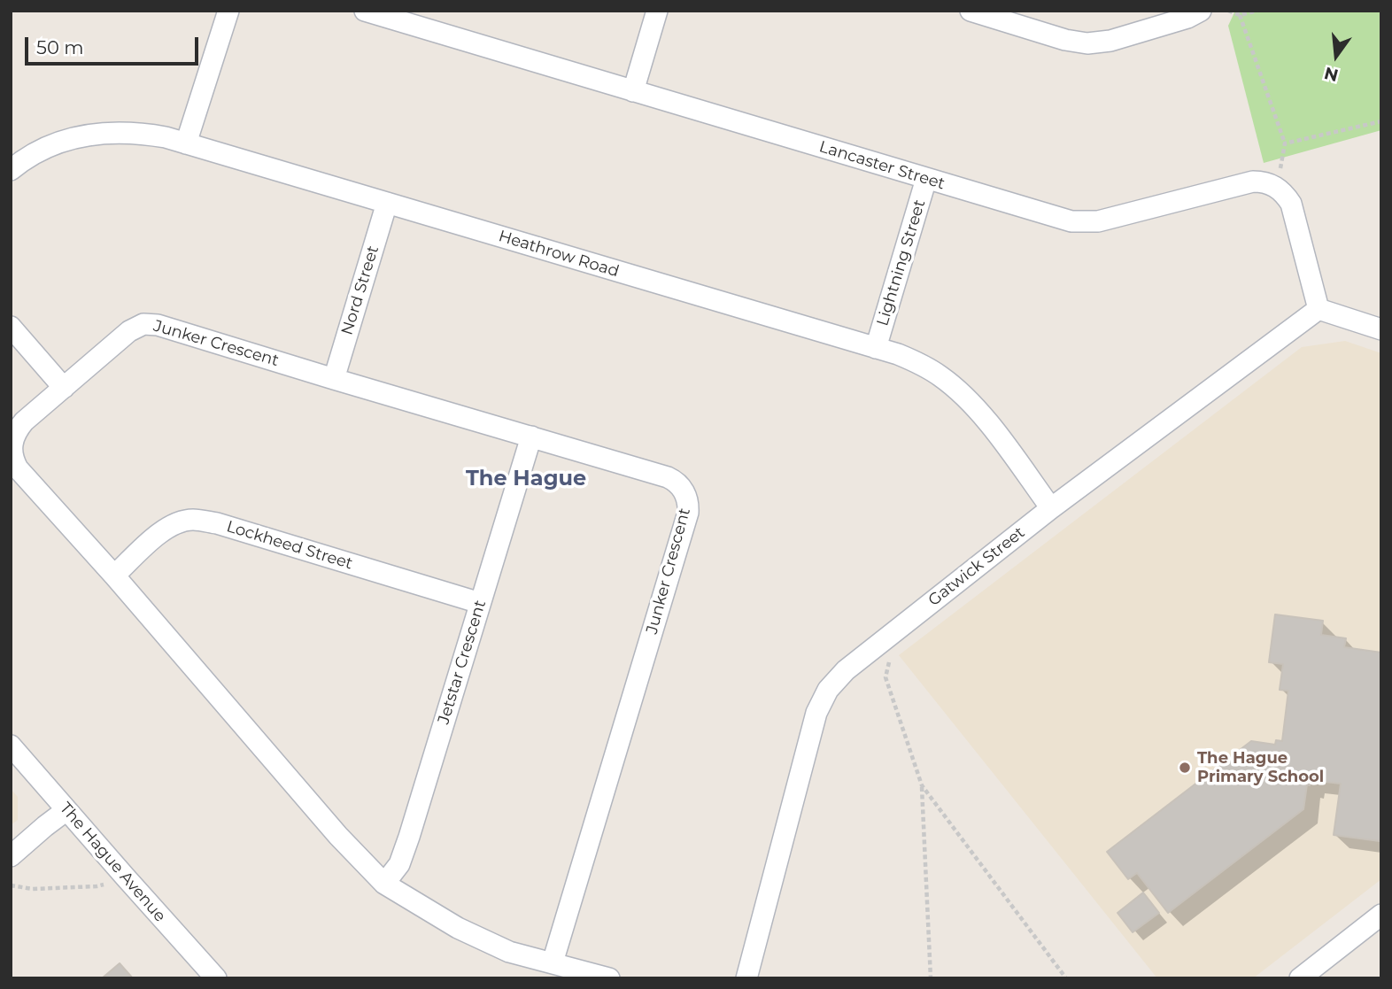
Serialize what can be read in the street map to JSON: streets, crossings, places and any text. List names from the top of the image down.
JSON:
{
  "streets": {
    "street": [
      "Lancaster Street",
      "Heathrow Road",
      "Lightning Street",
      "Nord Street",
      "Junker Crescent",
      "Lockheed Street",
      "Gatwick Street",
      "Jetstar Crescent",
      "The Hague Avenue"
    ]
  },
  "crossings": [
    ["Lancaster Street", "Lightning Street"],
    ["Heathrow Road", "Lightning Street"],
    ["Heathrow Road", "Nord Street"],
    ["Heathrow Road", "Gatwick Street"],
    ["Nord Street", "Junker Crescent"],
    ["Junker Crescent", "Lockheed Street"],
    ["Junker Crescent", "Jetstar Crescent"],
    ["Lockheed Street", "Jetstar Crescent"]
  ],
  "districts": ["The Hague"],
  "places": ["The Hague Primary School"],
  "scale_bar": "50 m",
  "north": "bottom"
}
